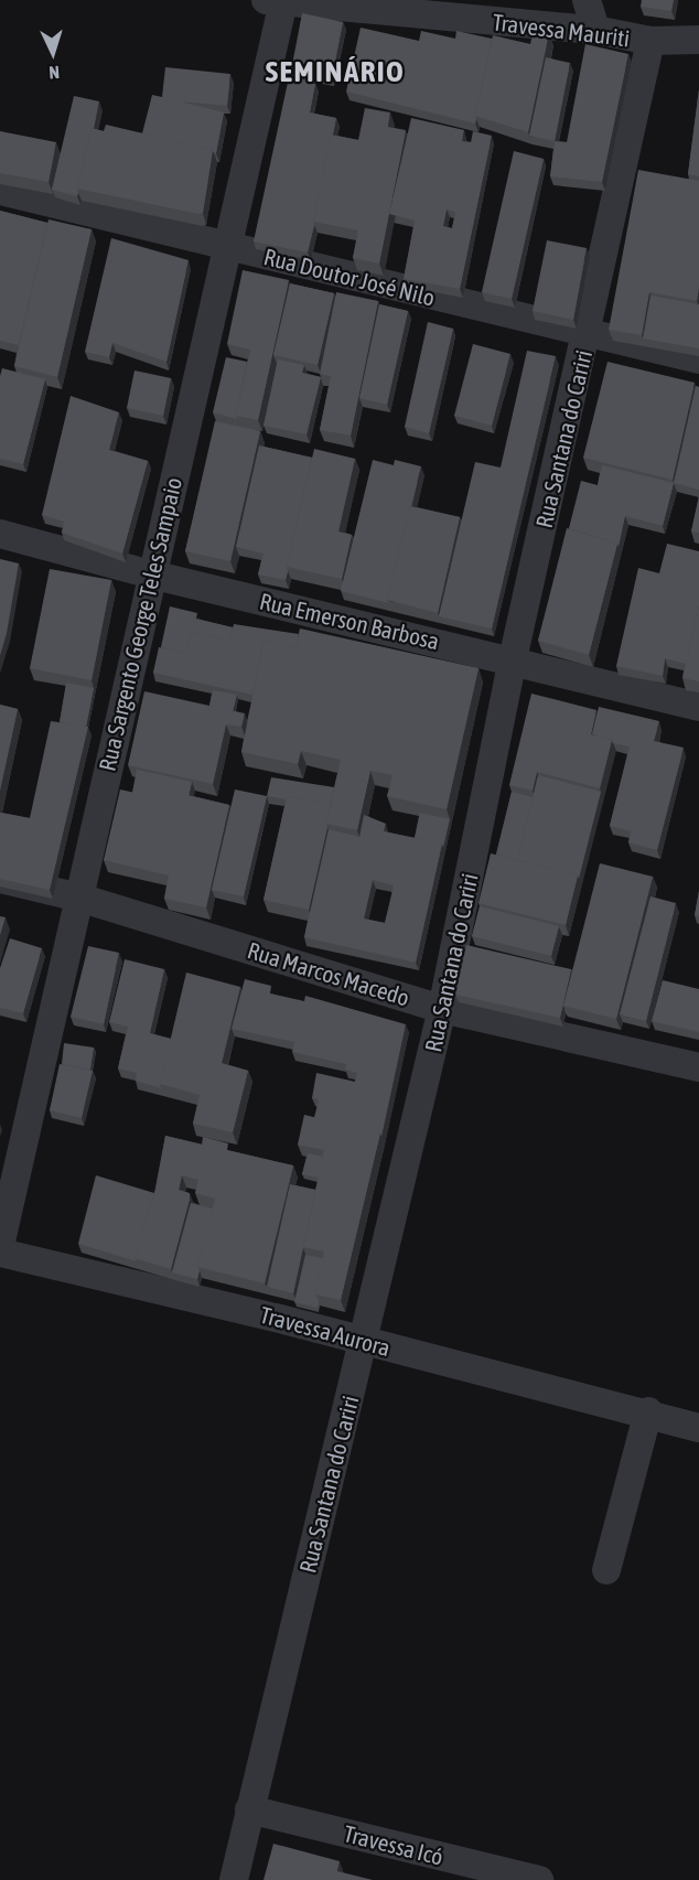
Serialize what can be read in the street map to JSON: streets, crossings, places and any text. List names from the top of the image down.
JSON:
{
  "streets": {
    "street": [
      "Travessa Mauriti",
      "Rua Doutor José Nilo",
      "Rua Santana do Cariri",
      "Rua Emerson Barbosa",
      "Rua Sargento George Teles Sampaio",
      "Rua Marcos Macedo",
      "Travessa Aurora",
      "Travessa Icó"
    ]
  },
  "crossings": [
    ["Travessa Mauriti", "Rua Santana do Cariri"],
    ["Travessa Mauriti", "Rua Sargento George Teles Sampaio"],
    ["Rua Doutor José Nilo", "Rua Santana do Cariri"],
    ["Rua Doutor José Nilo", "Rua Sargento George Teles Sampaio"],
    ["Rua Santana do Cariri", "Rua Emerson Barbosa"],
    ["Rua Santana do Cariri", "Rua Marcos Macedo"],
    ["Rua Santana do Cariri", "Travessa Aurora"],
    ["Rua Santana do Cariri", "Travessa Icó"],
    ["Rua Emerson Barbosa", "Rua Sargento George Teles Sampaio"],
    ["Rua Sargento George Teles Sampaio", "Rua Marcos Macedo"]
  ],
  "districts": ["SEMINÁRIO"],
  "north": "bottom"
}
